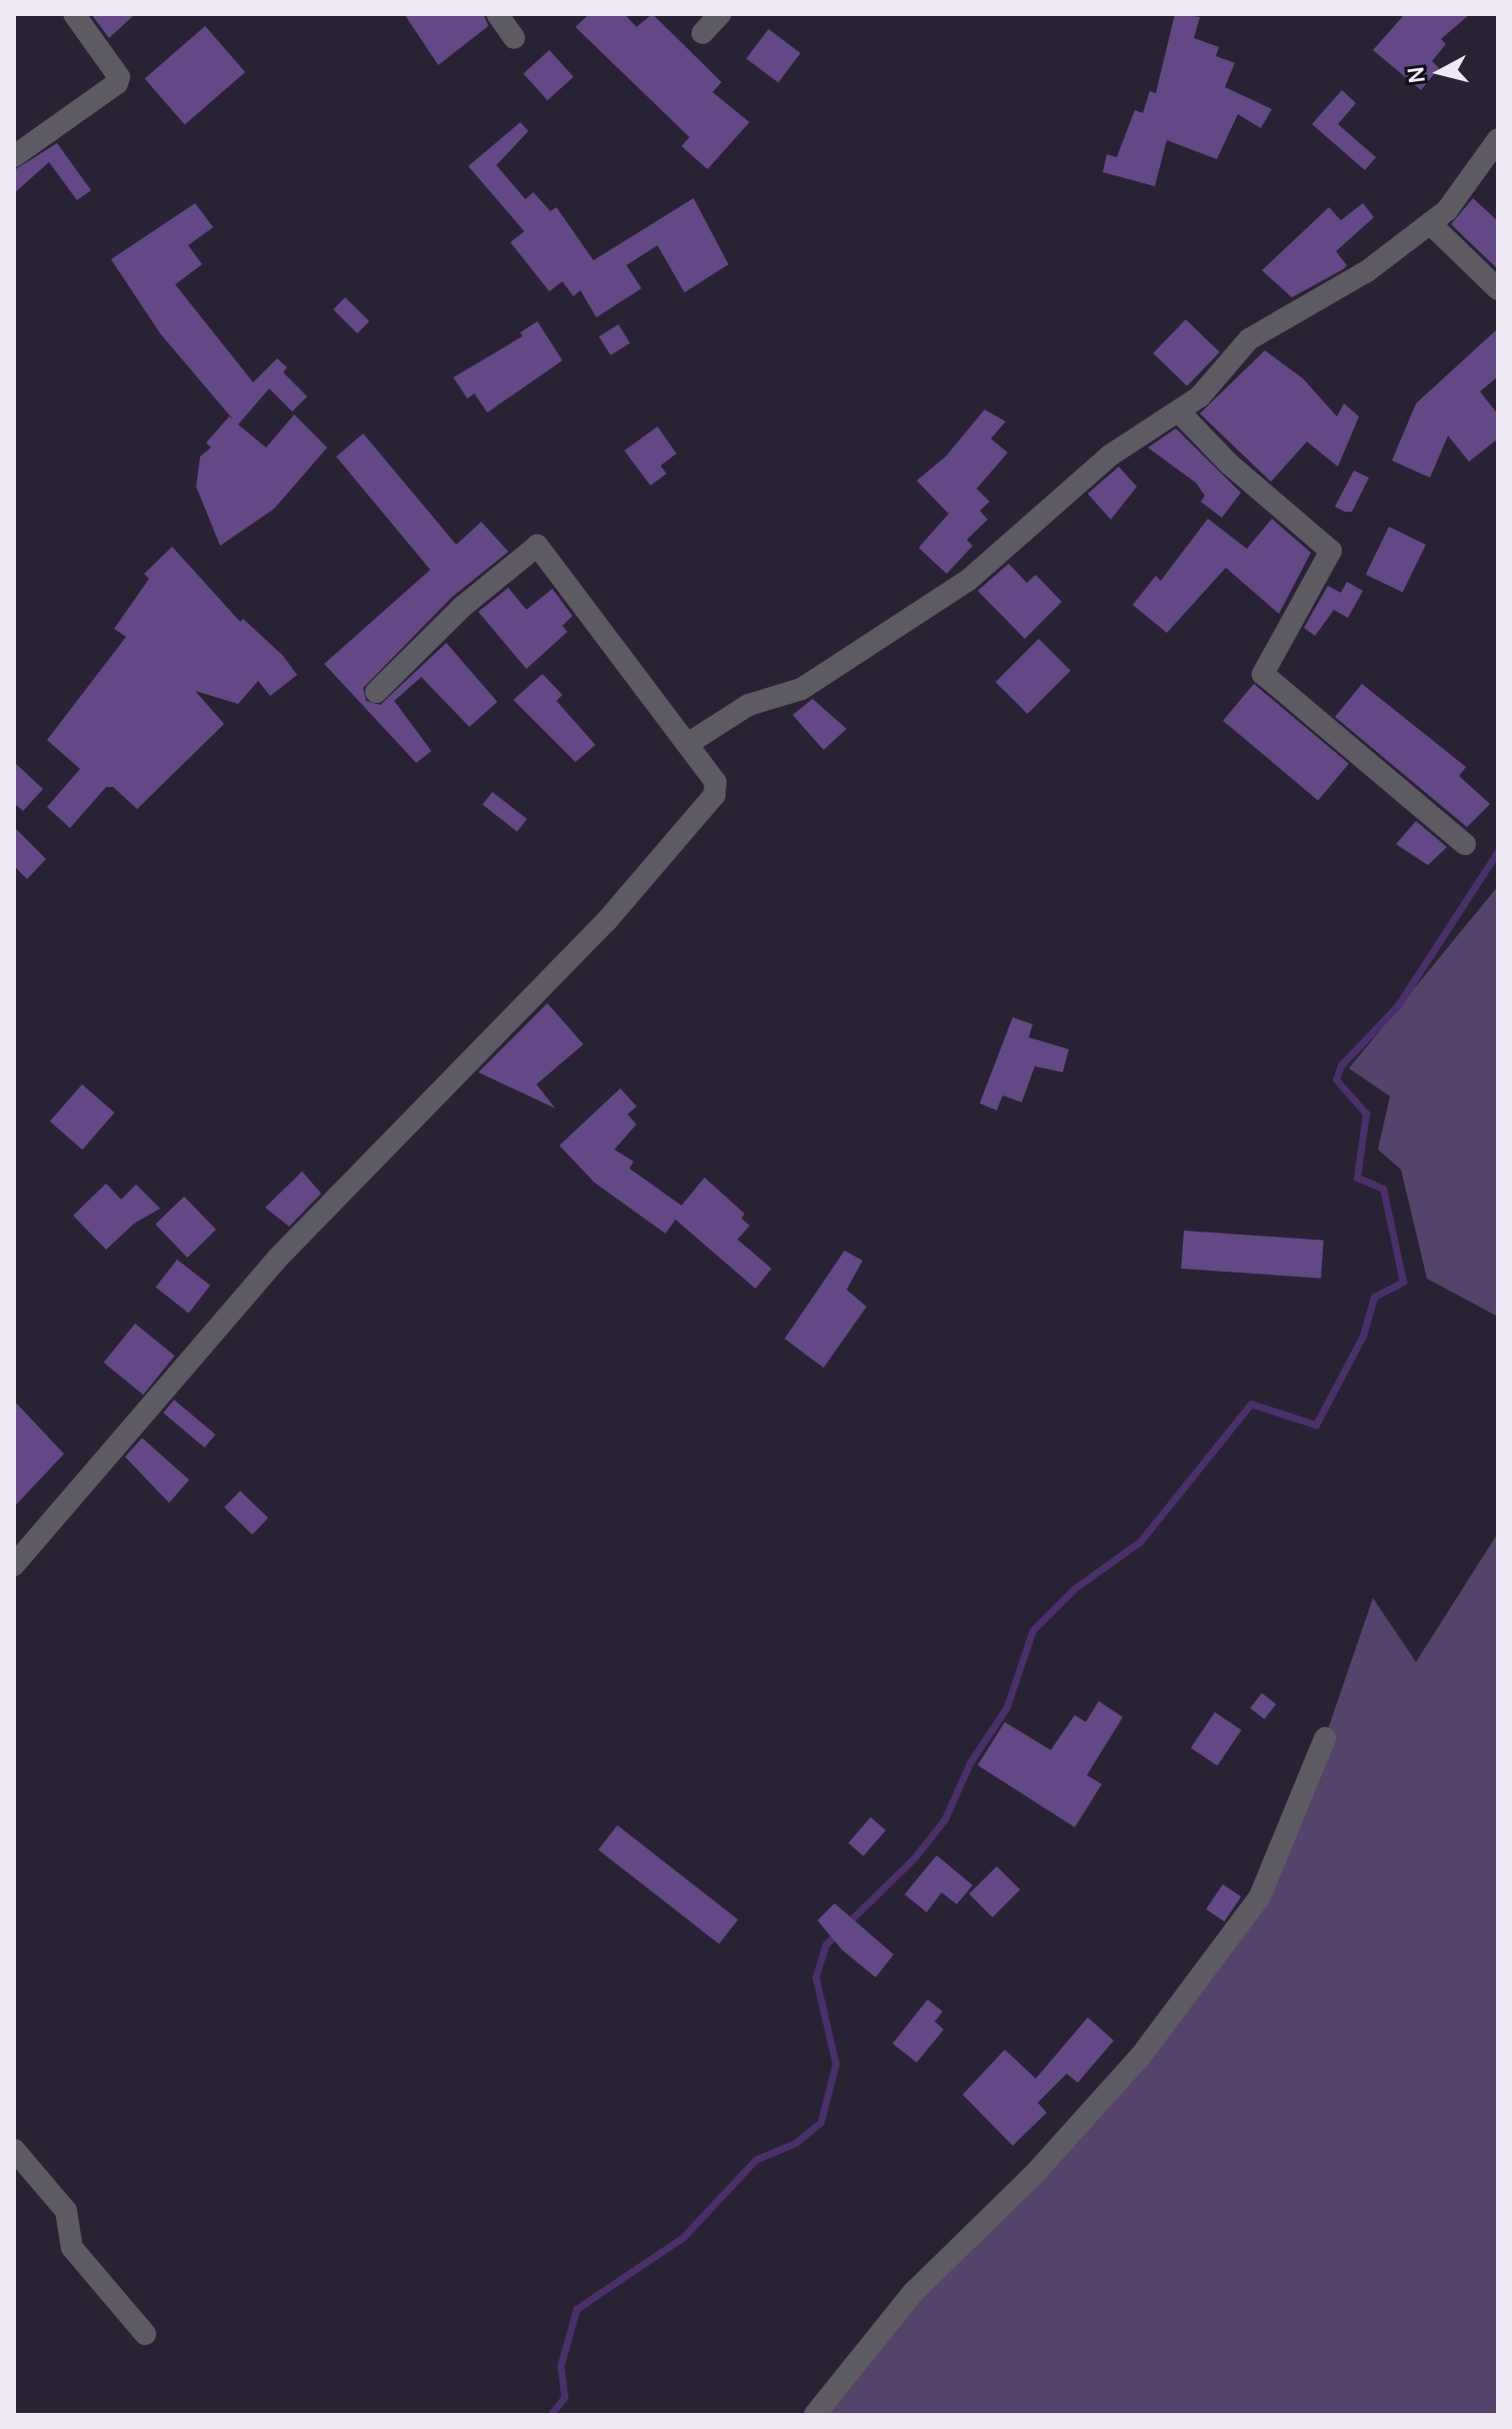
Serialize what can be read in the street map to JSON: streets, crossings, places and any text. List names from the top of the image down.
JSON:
{
  "north": "left"
}
